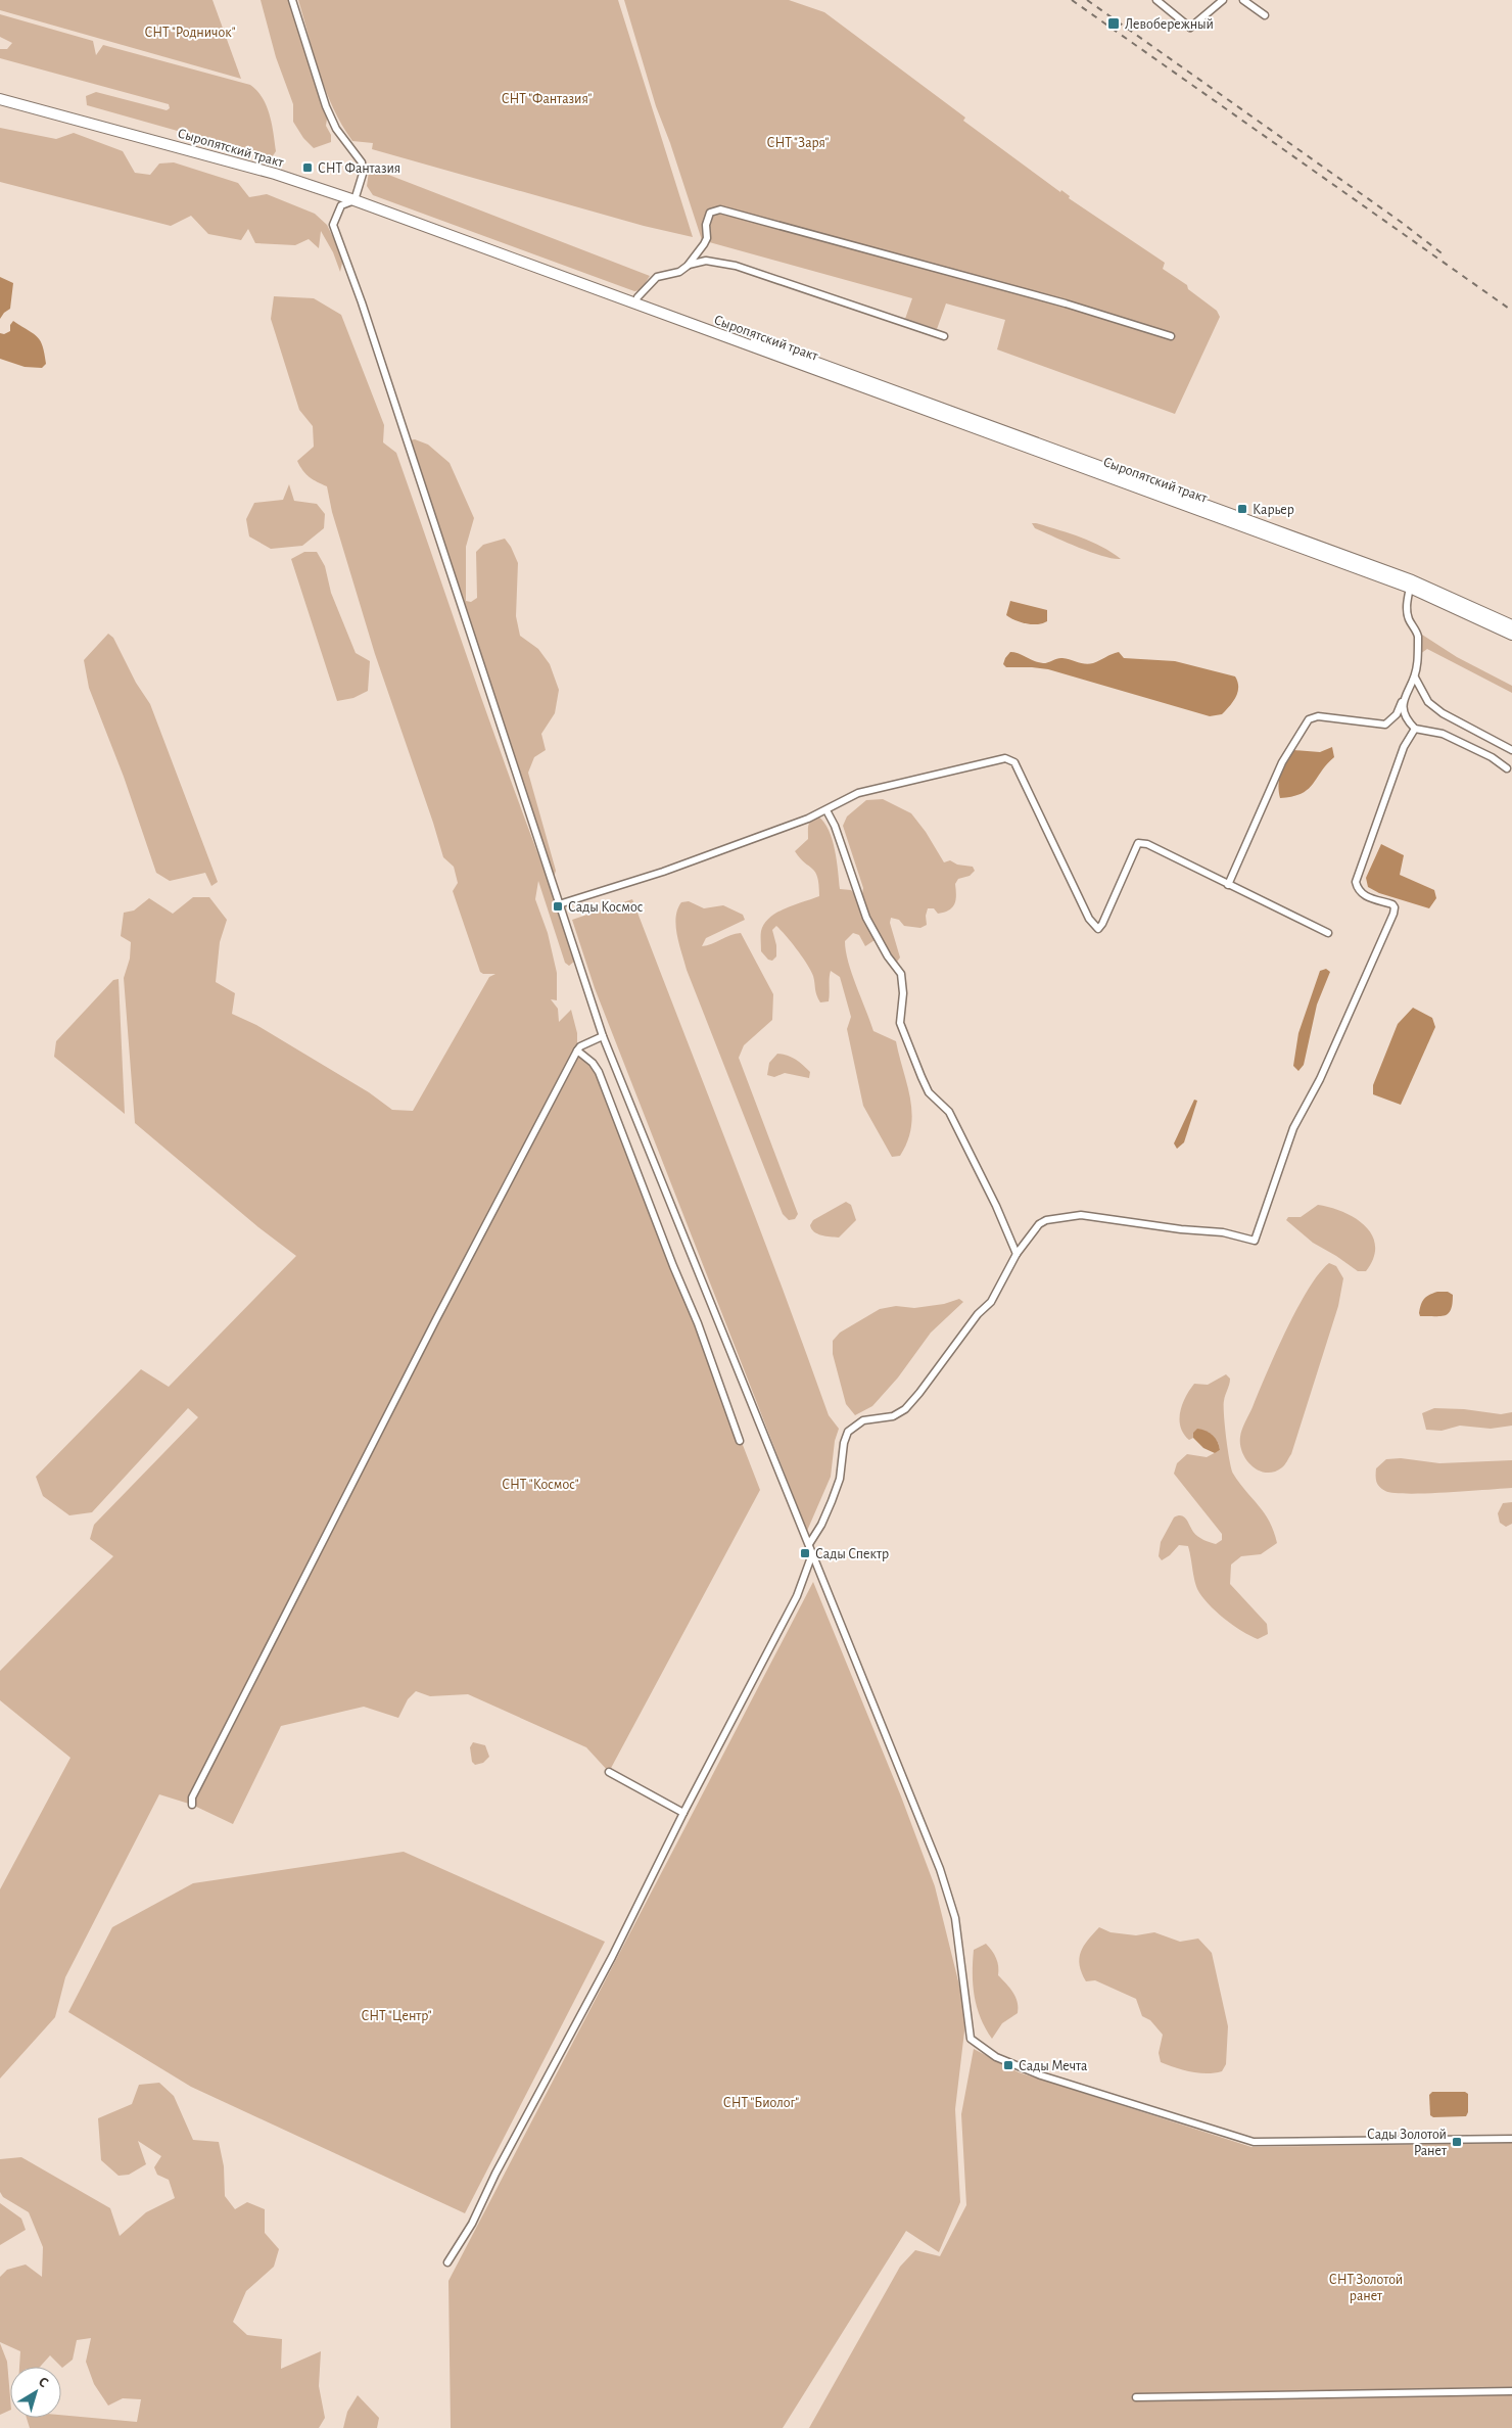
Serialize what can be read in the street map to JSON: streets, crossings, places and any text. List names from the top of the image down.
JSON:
{
  "streets": {
    "main road": ["Сыропятский тракт"]
  },
  "parks": [
    "СНТ \"Родничок\"",
    "СНТ \"Фантазия\"",
    "СНТ \"Заря\"",
    "СНТ \"Космос\"",
    "СНТ \"Центр\"",
    "СНТ \"Биолог\"",
    "СНТ Золотой ранет"
  ],
  "places": {
    "transit": [
      "Левобережный",
      "СНТ Фантазия",
      "Карьер",
      "Сады Космос",
      "Сады Спектр",
      "Сады Мечта",
      "Сады Золотой Ранет"
    ]
  },
  "north": "top right"
}
